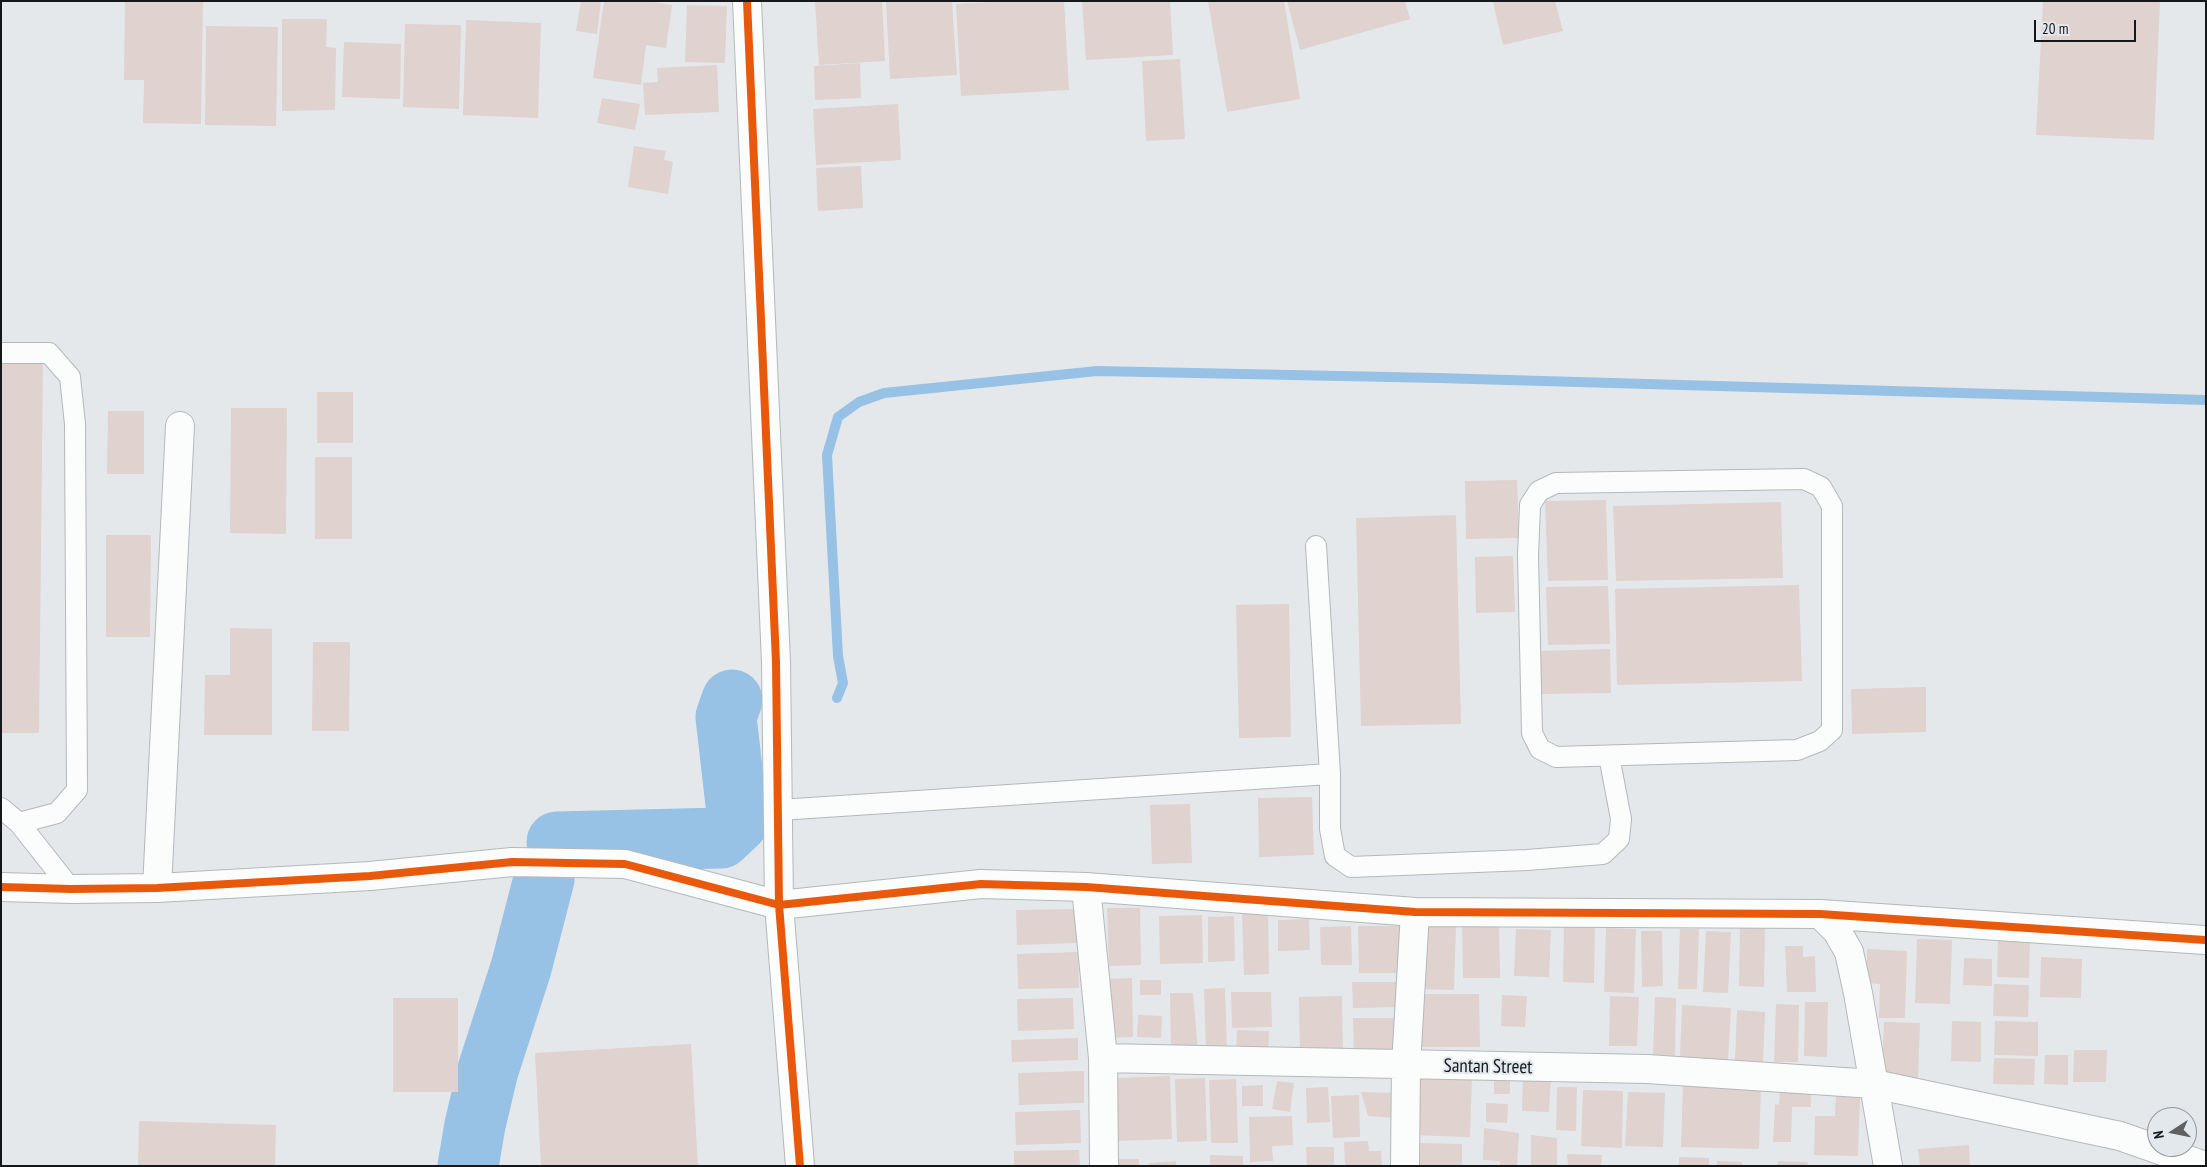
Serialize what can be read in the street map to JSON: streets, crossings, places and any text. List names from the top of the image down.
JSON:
{
  "streets": {
    "street": ["Santan Street"]
  },
  "scale_bar": "20 m",
  "north": "left"
}
